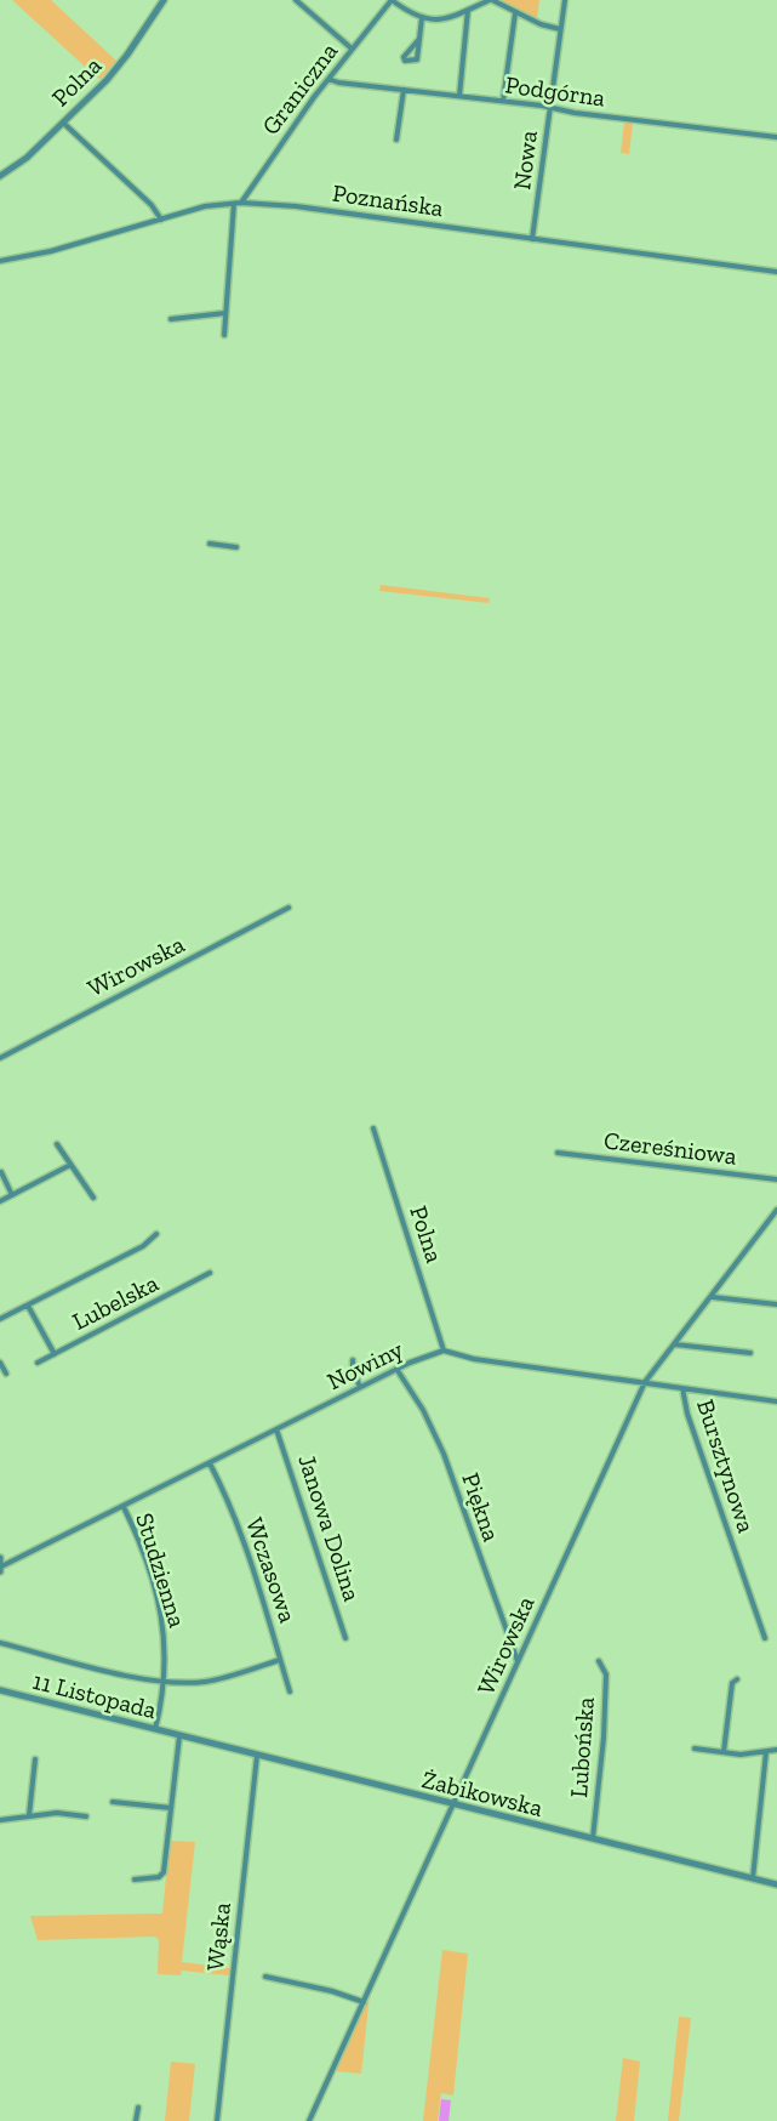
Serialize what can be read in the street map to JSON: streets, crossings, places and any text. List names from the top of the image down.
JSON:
{
  "streets": {
    "street": [
      "Polna",
      "Graniczna",
      "Podgórna",
      "Nowa",
      "Poznańska",
      "Wirowska",
      "Czereśniowa",
      "Lubelska",
      "Nowiny",
      "Bursztynowa",
      "Piękna",
      "Janowa Dolina",
      "Studzienna",
      "Wczasowa",
      "11 Listopada",
      "Lubońska",
      "Żabikowska",
      "Wąska"
    ]
  },
  "crossings": [
    ["Polna", "Nowiny"],
    ["Graniczna", "Podgórna"],
    ["Graniczna", "Poznańska"],
    ["Podgórna", "Nowa"],
    ["Nowa", "Poznańska"],
    ["Wirowska", "Piękna"],
    ["Wirowska", "Żabikowska"],
    ["Nowiny", "Piękna"],
    ["Nowiny", "Janowa Dolina"],
    ["Nowiny", "Studzienna"],
    ["Nowiny", "Wczasowa"],
    ["Studzienna", "11 Listopada"],
    ["11 Listopada", "Żabikowska"],
    ["Lubońska", "Żabikowska"],
    ["Żabikowska", "Wąska"]
  ]
}
